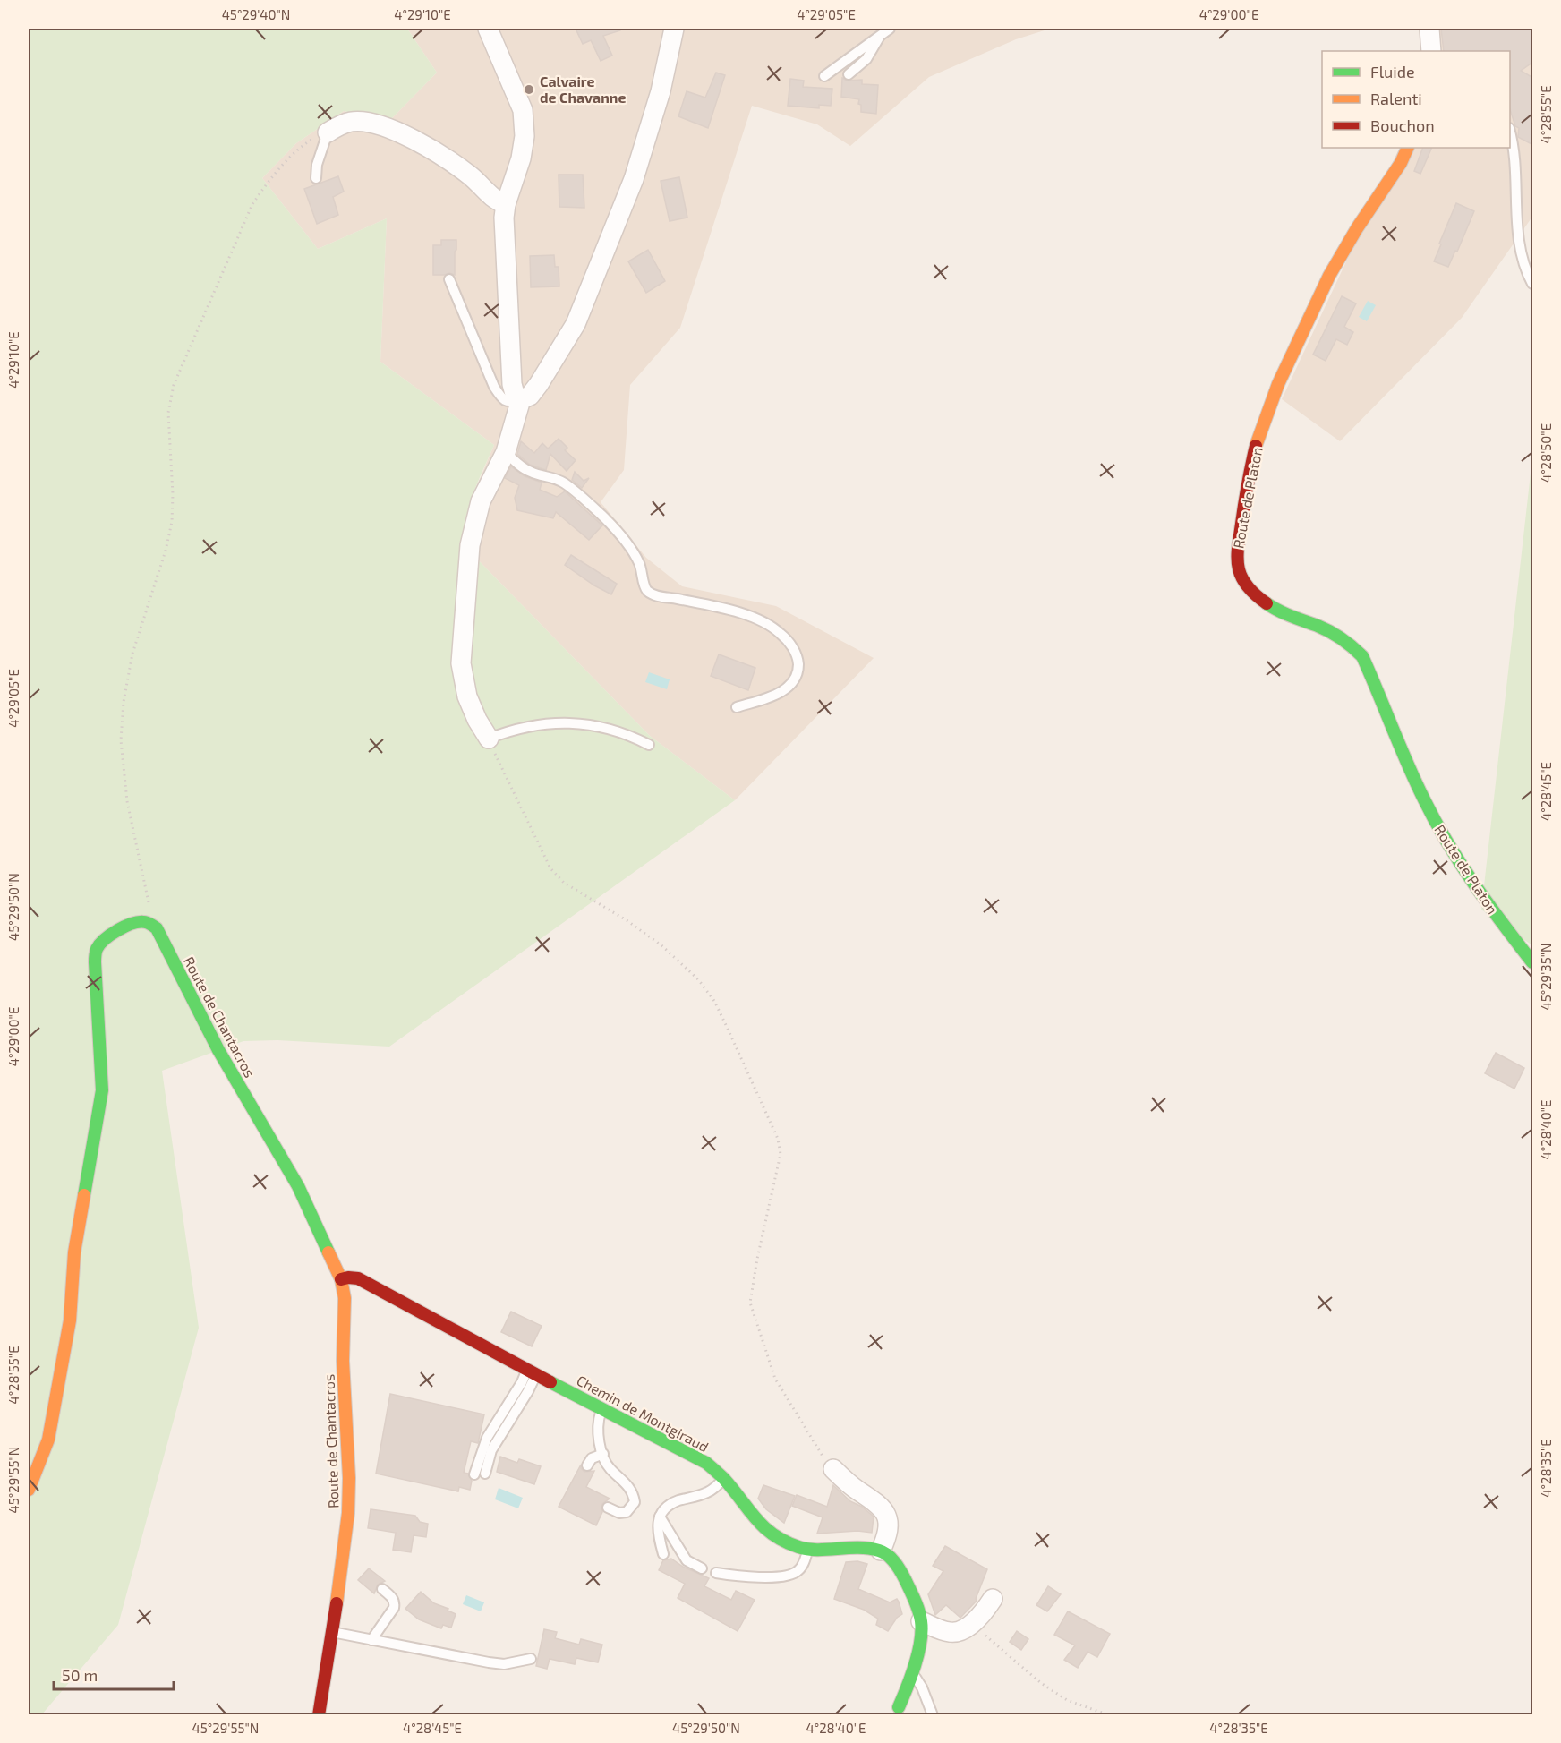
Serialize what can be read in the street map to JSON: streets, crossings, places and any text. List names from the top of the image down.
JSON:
{
  "streets": {
    "street": ["Route de Platon", "Route de Chantacros", "Chemin de Montgiraud"]
  },
  "crossings": [
    ["Route de Chantacros", "Chemin de Montgiraud"]
  ],
  "places": ["Calvaire de Chavanne"],
  "legend": ["Fluide", "Ralenti", "Bouchon"],
  "scale_bar": "50 m",
  "coordinates": [
    "45°29'40\"N",
    "4°29'10\"E",
    "4°29'05\"E",
    "4°29'00\"E",
    "4°28'55\"E",
    "4°28'50\"E",
    "4°28'45\"E",
    "45°29'50\"N",
    "45°29'35\"N",
    "4°28'40\"E",
    "4°28'35\"E",
    "45°29'55\"N"
  ]
}
